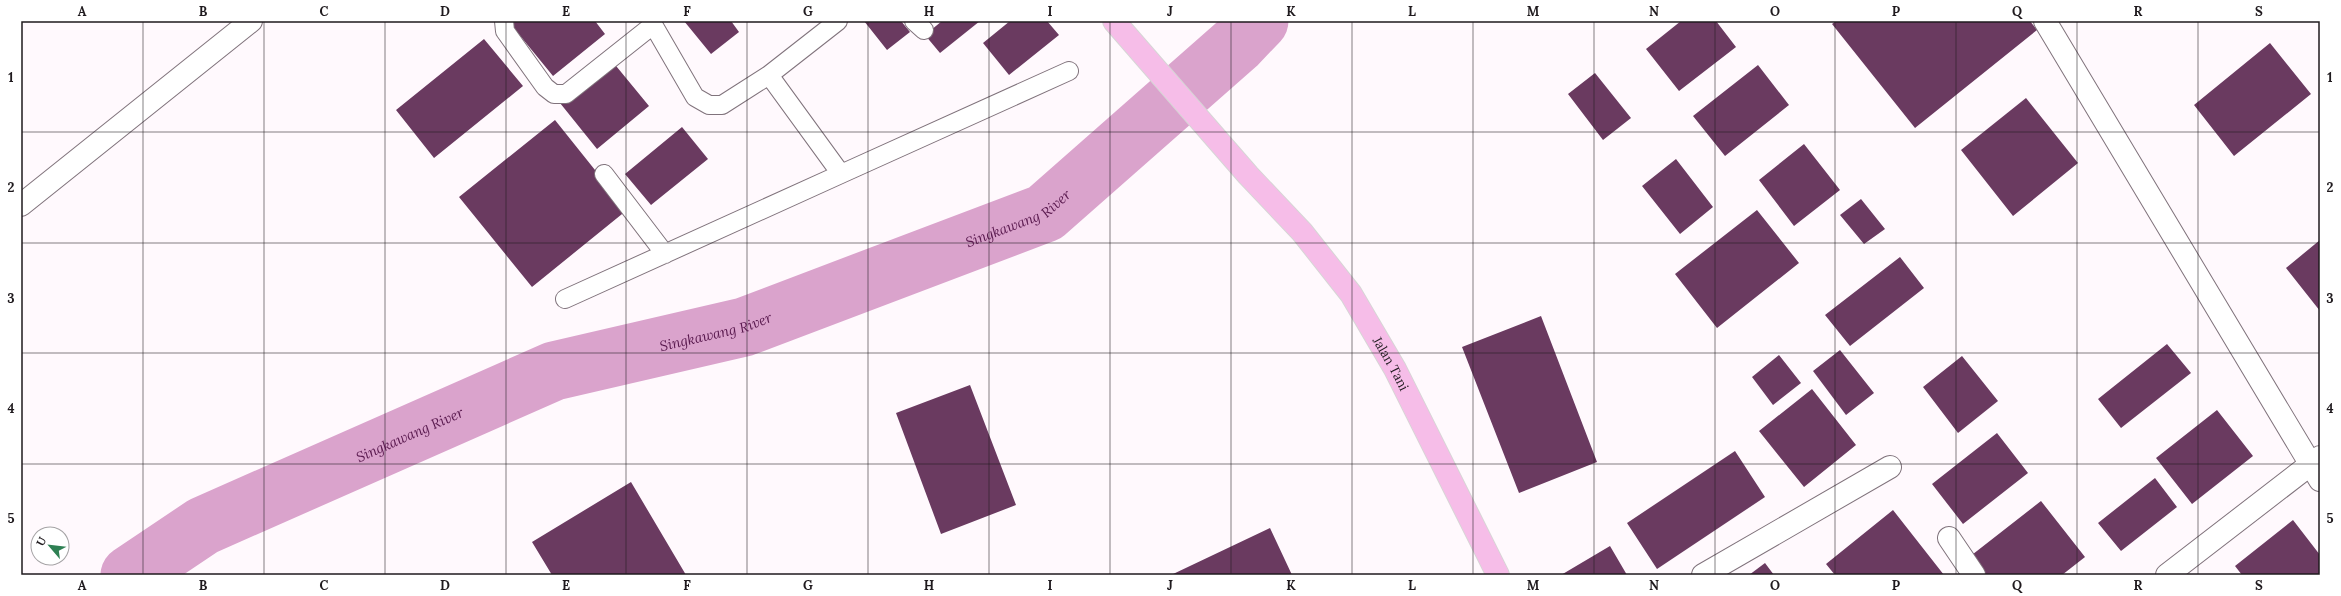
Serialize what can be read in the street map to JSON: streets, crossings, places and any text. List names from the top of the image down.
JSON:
{
  "streets": {
    "highway": ["Jalan Tani"]
  },
  "water": ["Singkawang River"],
  "north": "top left",
  "grid": {
    "columns": [
      "A",
      "B",
      "C",
      "D",
      "E",
      "F",
      "G",
      "H",
      "I",
      "J",
      "K",
      "L",
      "M",
      "N",
      "O",
      "P",
      "Q",
      "R",
      "S"
    ],
    "rows": [
      "1",
      "2",
      "3",
      "4",
      "5"
    ]
  }
}
